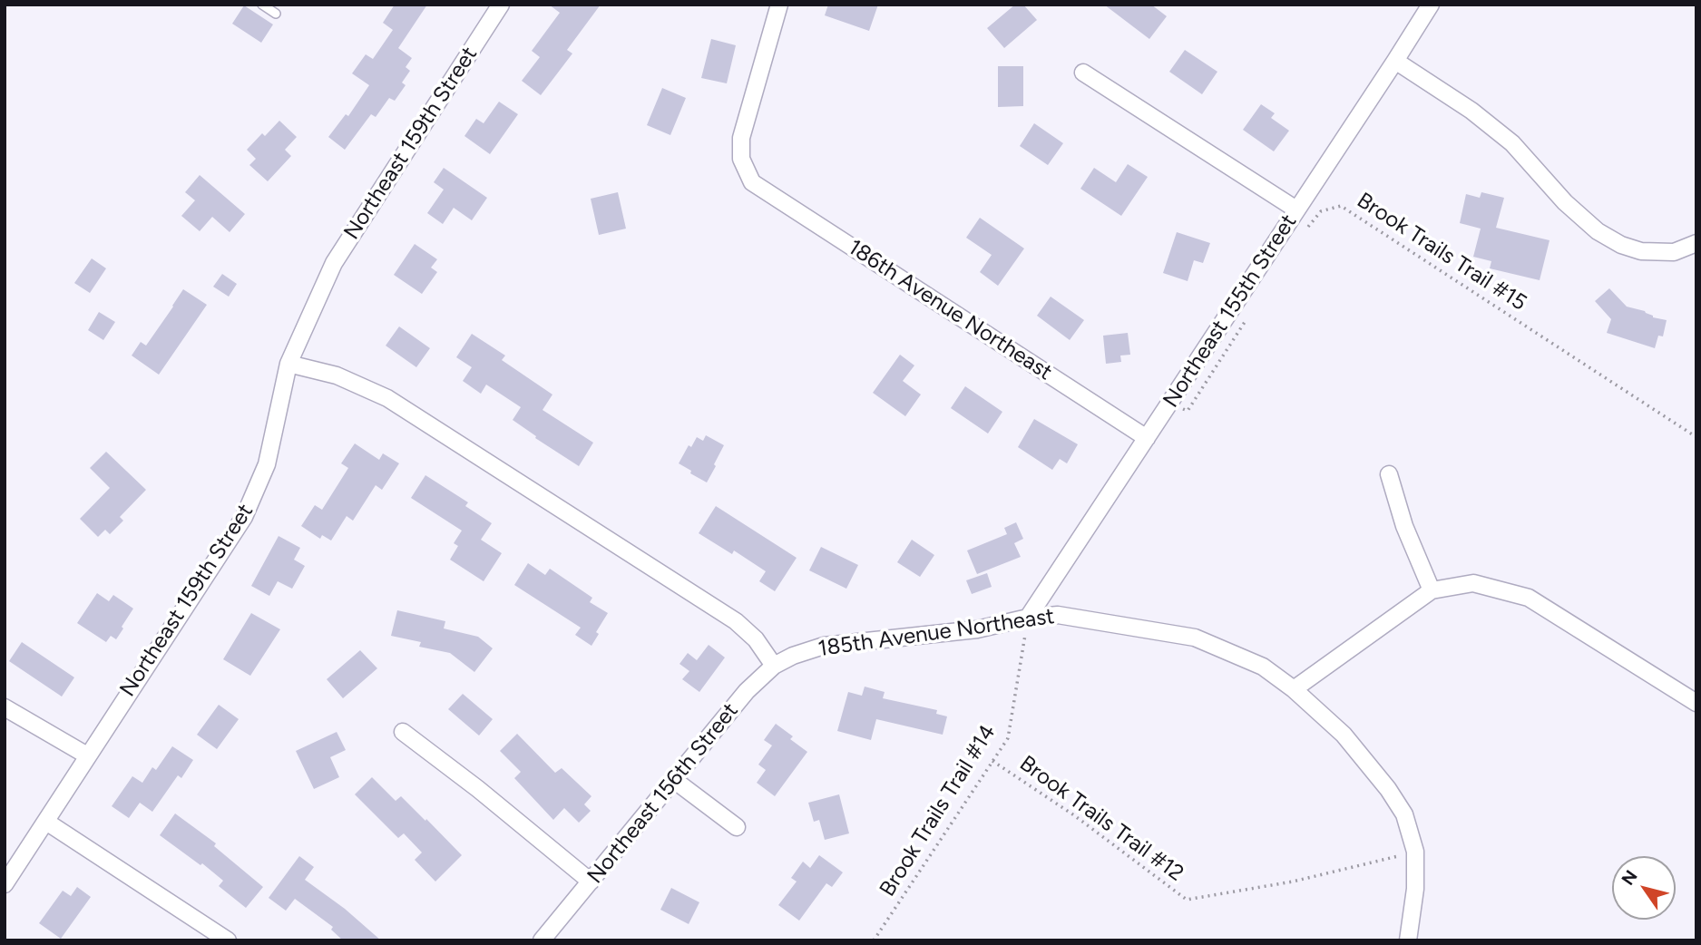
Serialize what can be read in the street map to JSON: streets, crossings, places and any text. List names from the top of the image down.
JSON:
{
  "streets": {
    "street": [
      "Northeast 159th Street",
      "186th Avenue Northeast",
      "Northeast 155th Street",
      "185th Avenue Northeast",
      "Northeast 156th Street"
    ],
    "path": ["Brook Trails Trail #15", "Brook Trails Trail #14", "Brook Trails Trail #12"]
  },
  "crossings": [
    ["186th Avenue Northeast", "Northeast 155th Street"],
    ["Northeast 155th Street", "185th Avenue Northeast"],
    ["Northeast 155th Street", "Brook Trails Trail #14"],
    ["185th Avenue Northeast", "Northeast 156th Street"],
    ["185th Avenue Northeast", "Brook Trails Trail #14"],
    ["185th Avenue Northeast", "Brook Trails Trail #12"],
    ["Brook Trails Trail #14", "Brook Trails Trail #12"]
  ],
  "north": "top left"
}
